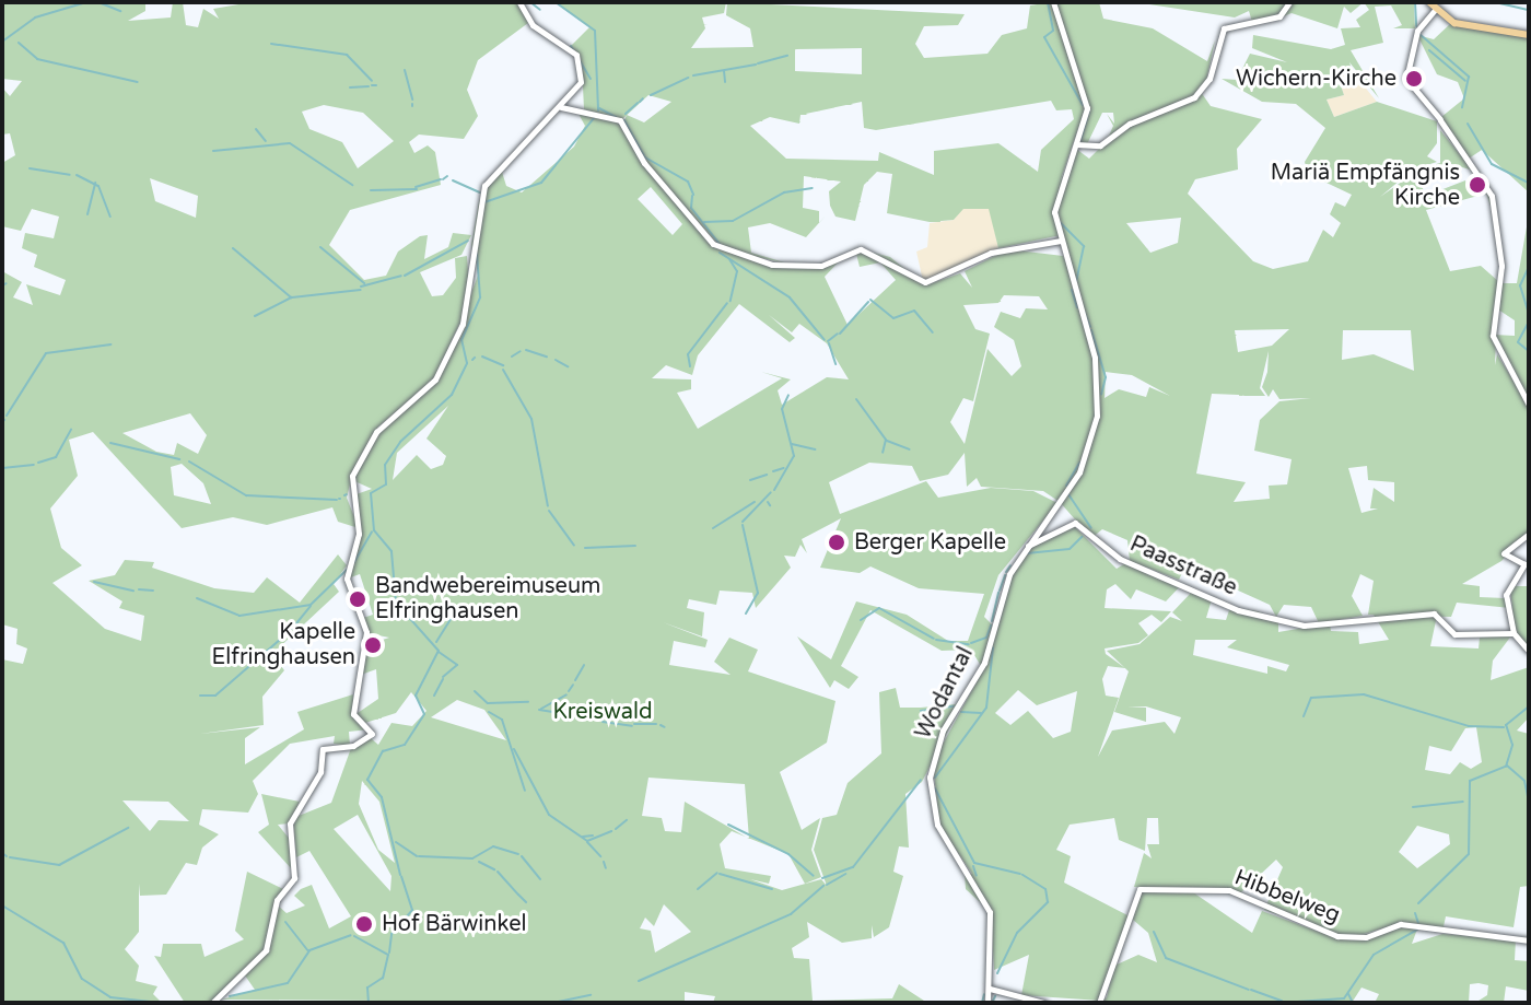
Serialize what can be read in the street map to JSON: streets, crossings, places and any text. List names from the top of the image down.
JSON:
{
  "streets": {
    "street": ["Paasstraße", "Wodantal", "Hibbelweg"]
  },
  "crossings": [
    ["Paasstraße", "Wodantal"]
  ],
  "parks": ["Kreiswald"],
  "places": [
    "Wichern-Kirche",
    "Mariä Empfängnis Kirche",
    "Berger Kapelle",
    "Bandwebereimuseum Elfringhausen",
    "Kapelle Elfringhausen",
    "Hof Bärwinkel"
  ]
}
